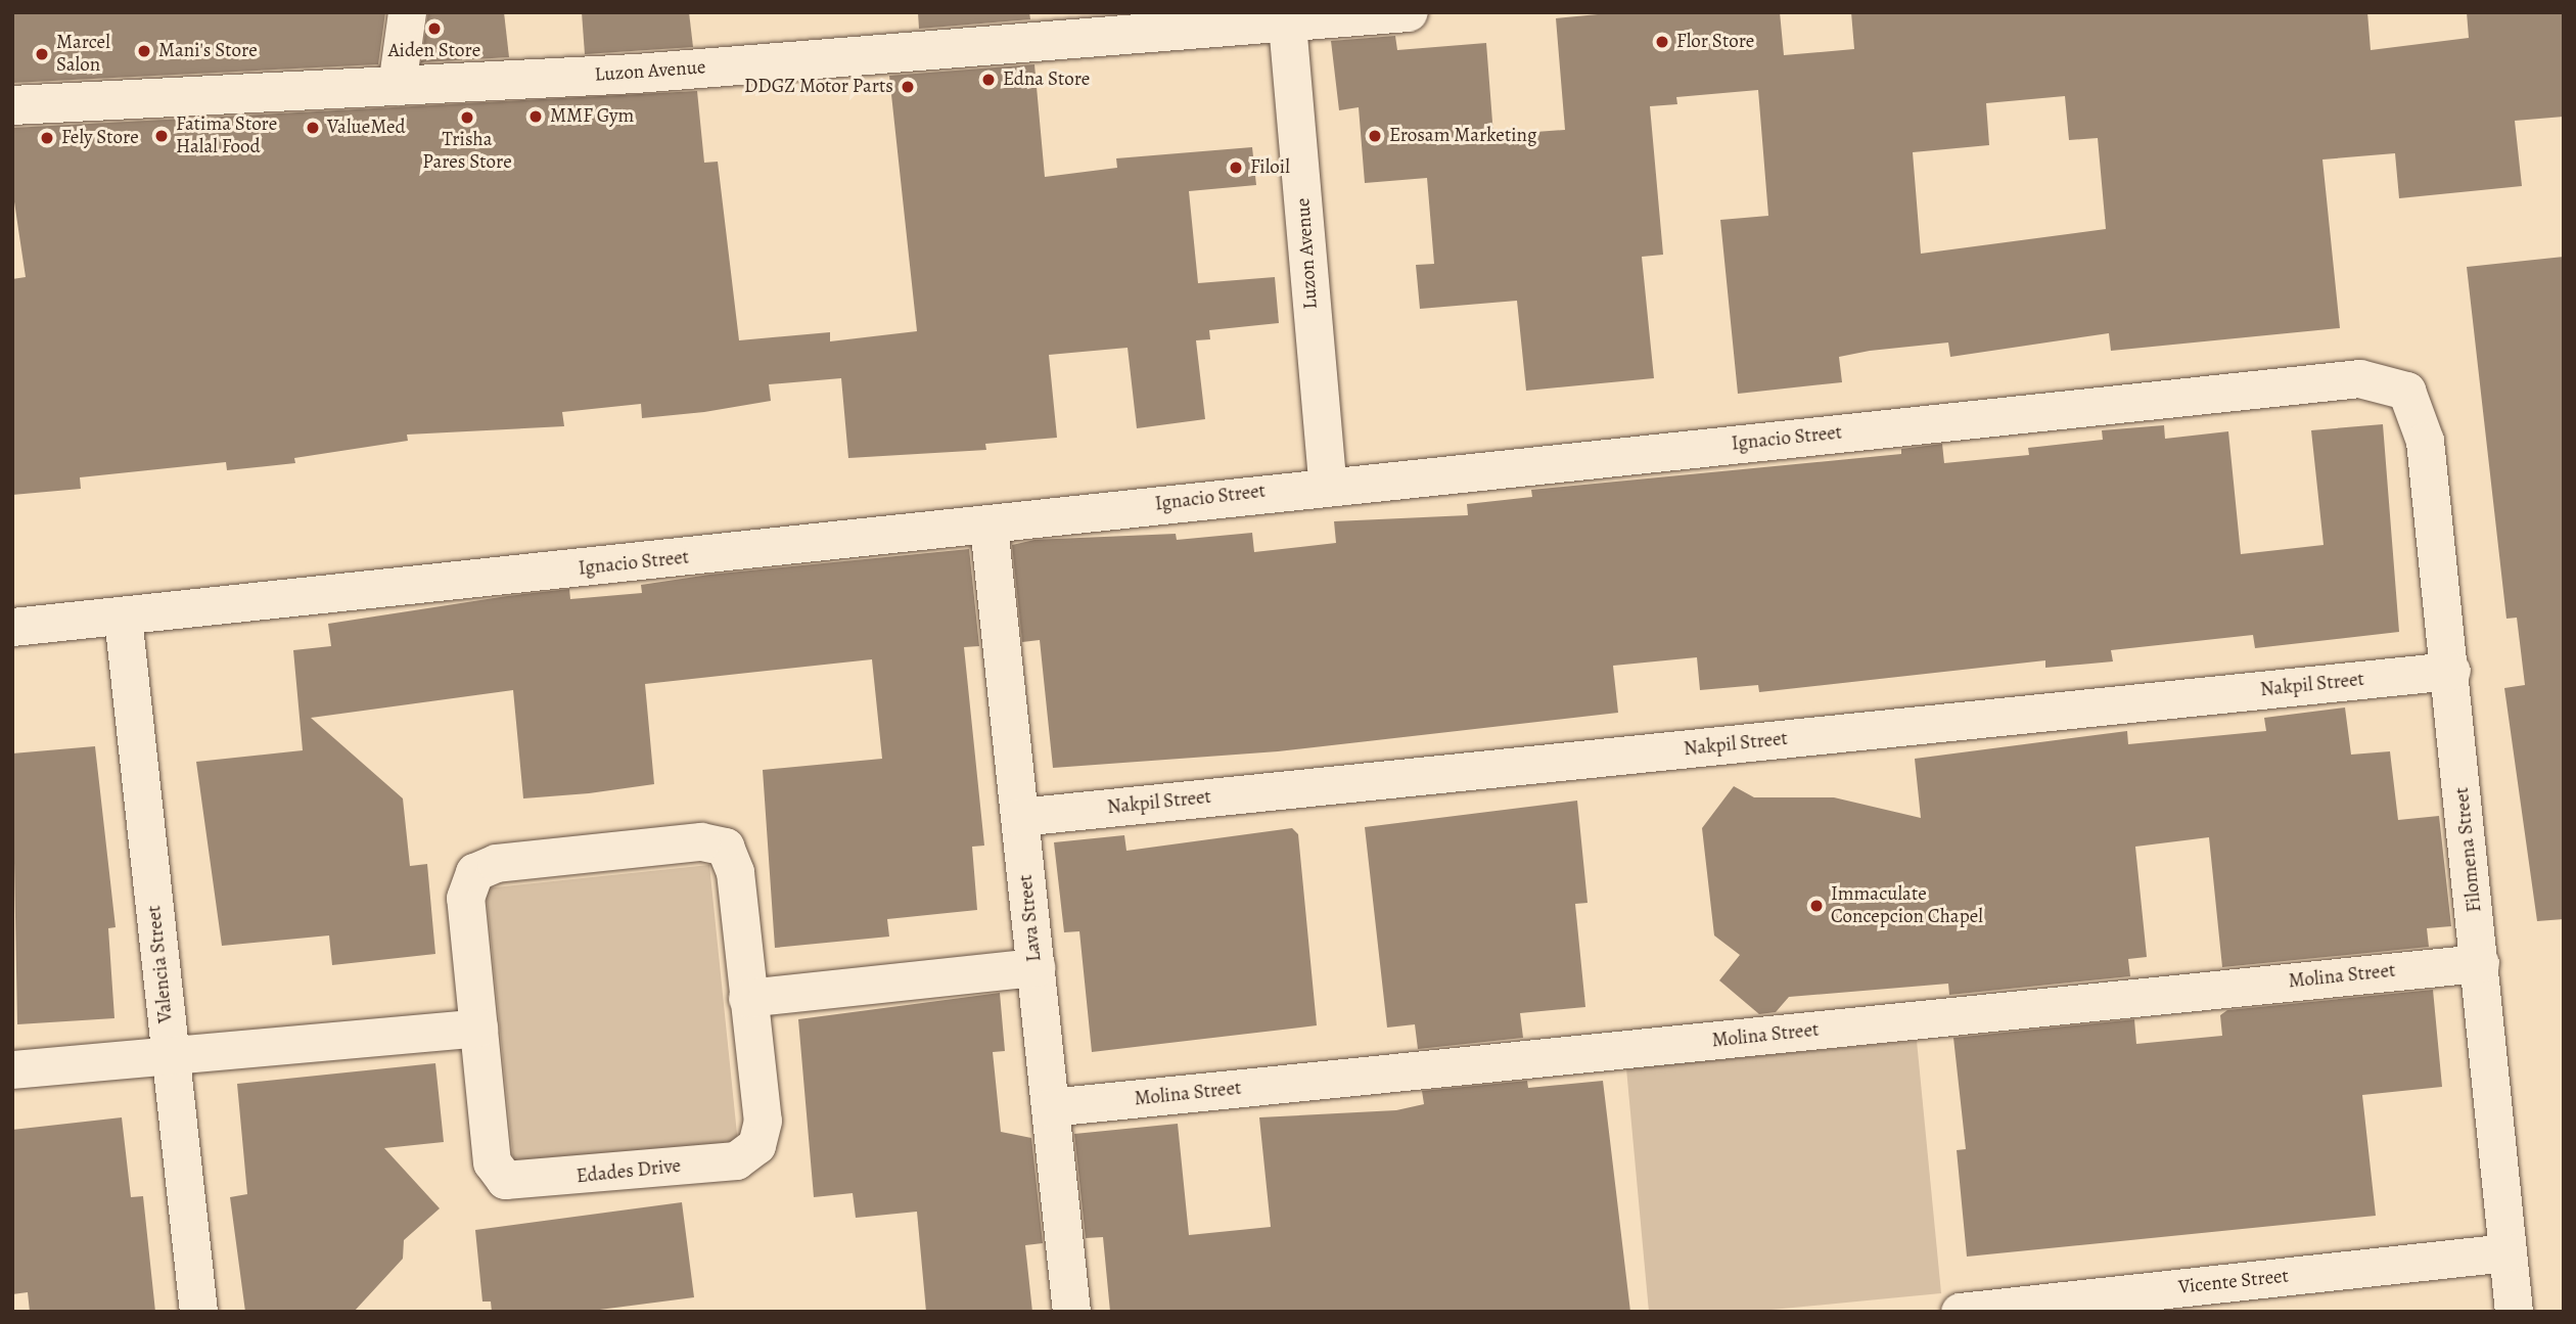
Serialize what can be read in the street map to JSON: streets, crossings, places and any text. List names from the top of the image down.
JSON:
{
  "streets": {
    "main road": ["Luzon Avenue"],
    "street": [
      "Ignacio Street",
      "Nakpil Street",
      "Filomena Street",
      "Lava Street",
      "Valencia Street",
      "Molina Street",
      "Edades Drive",
      "Vicente Street"
    ]
  },
  "crossings": [
    ["Luzon Avenue", "Ignacio Street"],
    ["Ignacio Street", "Filomena Street"],
    ["Ignacio Street", "Lava Street"],
    ["Ignacio Street", "Valencia Street"],
    ["Nakpil Street", "Filomena Street"],
    ["Nakpil Street", "Lava Street"],
    ["Filomena Street", "Molina Street"],
    ["Filomena Street", "Vicente Street"],
    ["Lava Street", "Molina Street"]
  ],
  "places": [
    "Aiden Store",
    "Flor Store",
    "Mani's Store",
    "Marcel Salon",
    "Edna Store",
    "DDGZ Motor Parts",
    "MMF Gym",
    "Trisha Pares Store",
    "ValueMed",
    "Fatima Store Halal Food",
    "Erosam Marketing",
    "Fely Store",
    "Filoil",
    "Immaculate Concepcion Chapel"
  ]
}
